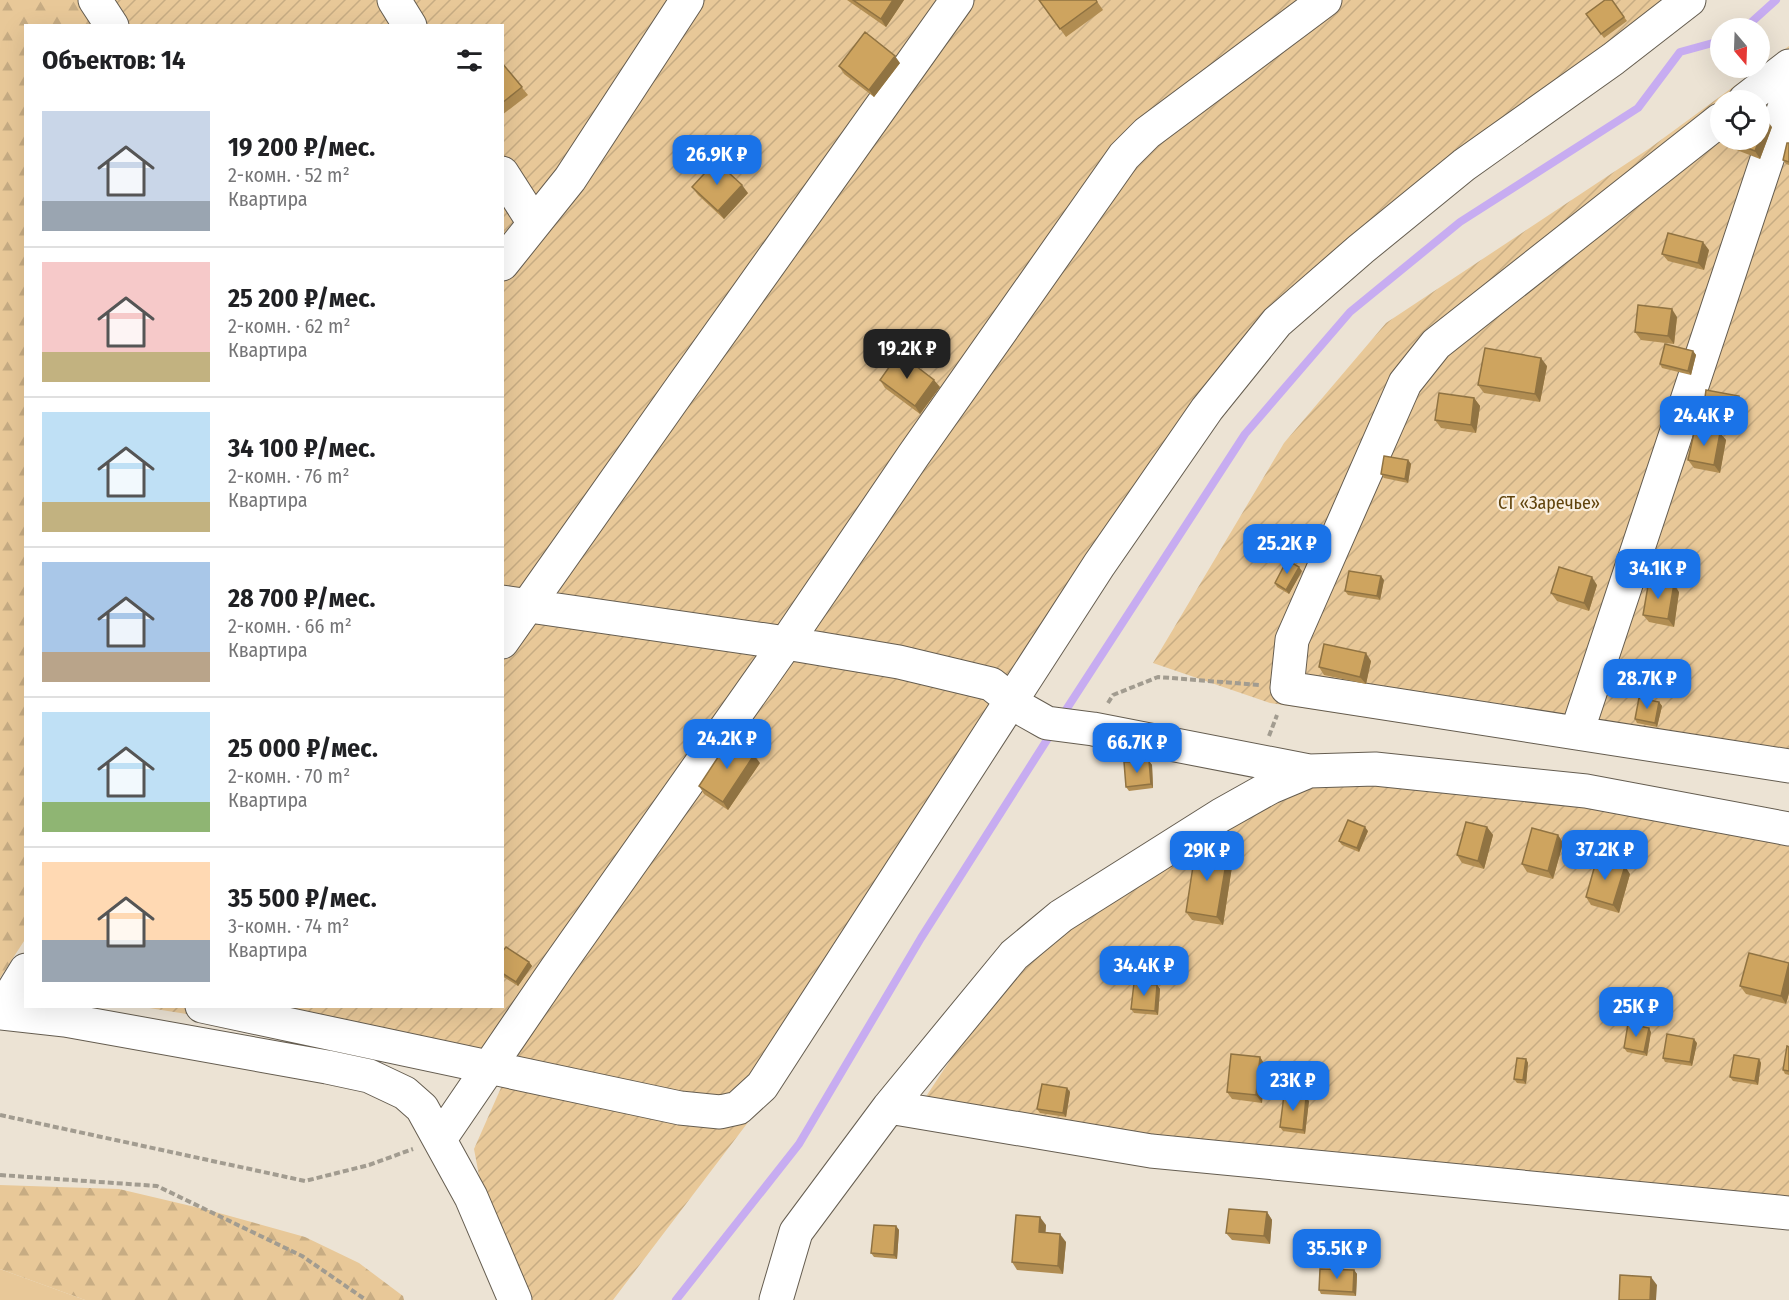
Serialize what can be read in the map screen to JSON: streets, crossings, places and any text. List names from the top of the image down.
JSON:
{
  "parks": ["СТ «Заречье»"],
  "north": "bottom",
  "page": {
    "heading": "Объектов: 14",
    "list": [
      {
        "name": "19 200 ₽/мес.",
        "note": "2-комн. · 52 m² · Квартира"
      },
      {
        "name": "25 200 ₽/мес.",
        "note": "2-комн. · 62 m² · Квартира"
      },
      {
        "name": "34 100 ₽/мес.",
        "note": "2-комн. · 76 m² · Квартира"
      },
      {
        "name": "28 700 ₽/мес.",
        "note": "2-комн. · 66 m² · Квартира"
      },
      {
        "name": "25 000 ₽/мес.",
        "note": "2-комн. · 70 m² · Квартира"
      },
      {
        "name": "35 500 ₽/мес.",
        "note": "3-комн. · 74 m² · Квартира"
      }
    ],
    "price": [
      "26.9K ₽",
      "19.2K ₽",
      "24.4K ₽",
      "25.2K ₽",
      "34.1K ₽",
      "28.7K ₽",
      "24.2K ₽",
      "66.7K ₽",
      "37.2K ₽",
      "29K ₽",
      "34.4K ₽",
      "25K ₽",
      "23K ₽",
      "35.5K ₽"
    ]
  }
}
